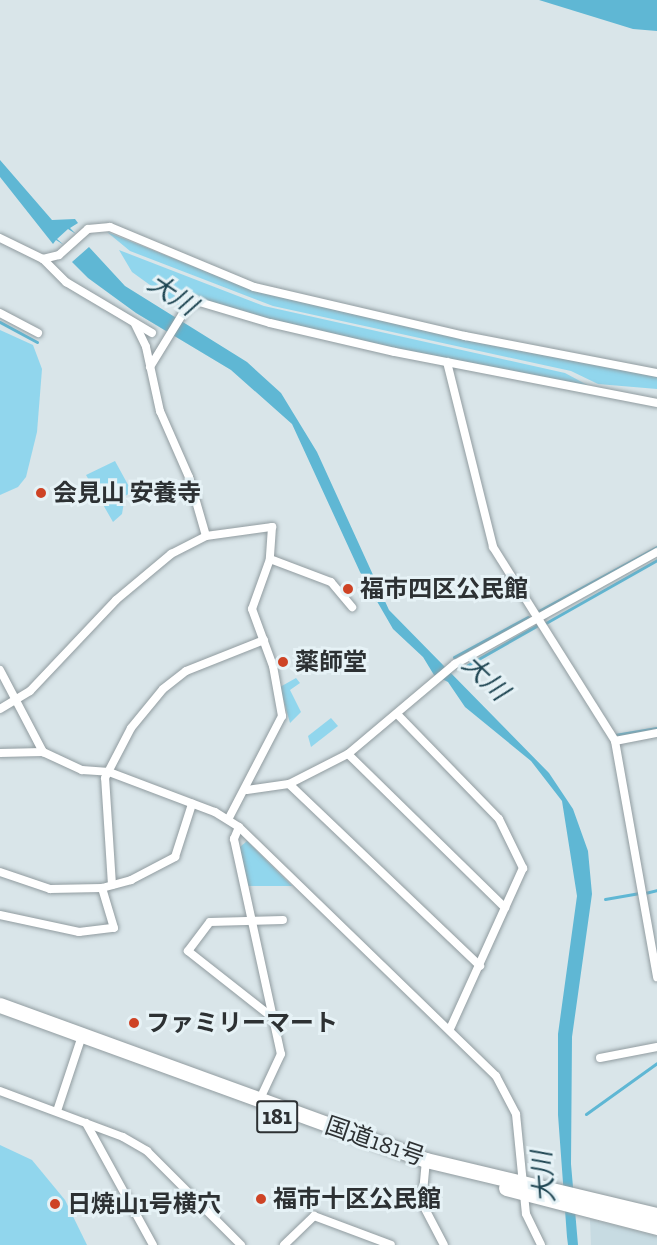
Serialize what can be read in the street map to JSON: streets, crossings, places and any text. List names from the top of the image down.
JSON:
{
  "streets": {
    "highway": ["181", "国道181号"]
  },
  "water": ["大川"],
  "places": [
    "会見山 安養寺",
    "福市四区公民館",
    "薬師堂",
    "ファミリーマート",
    "福市十区公民館",
    "日焼山1号横穴"
  ]
}
